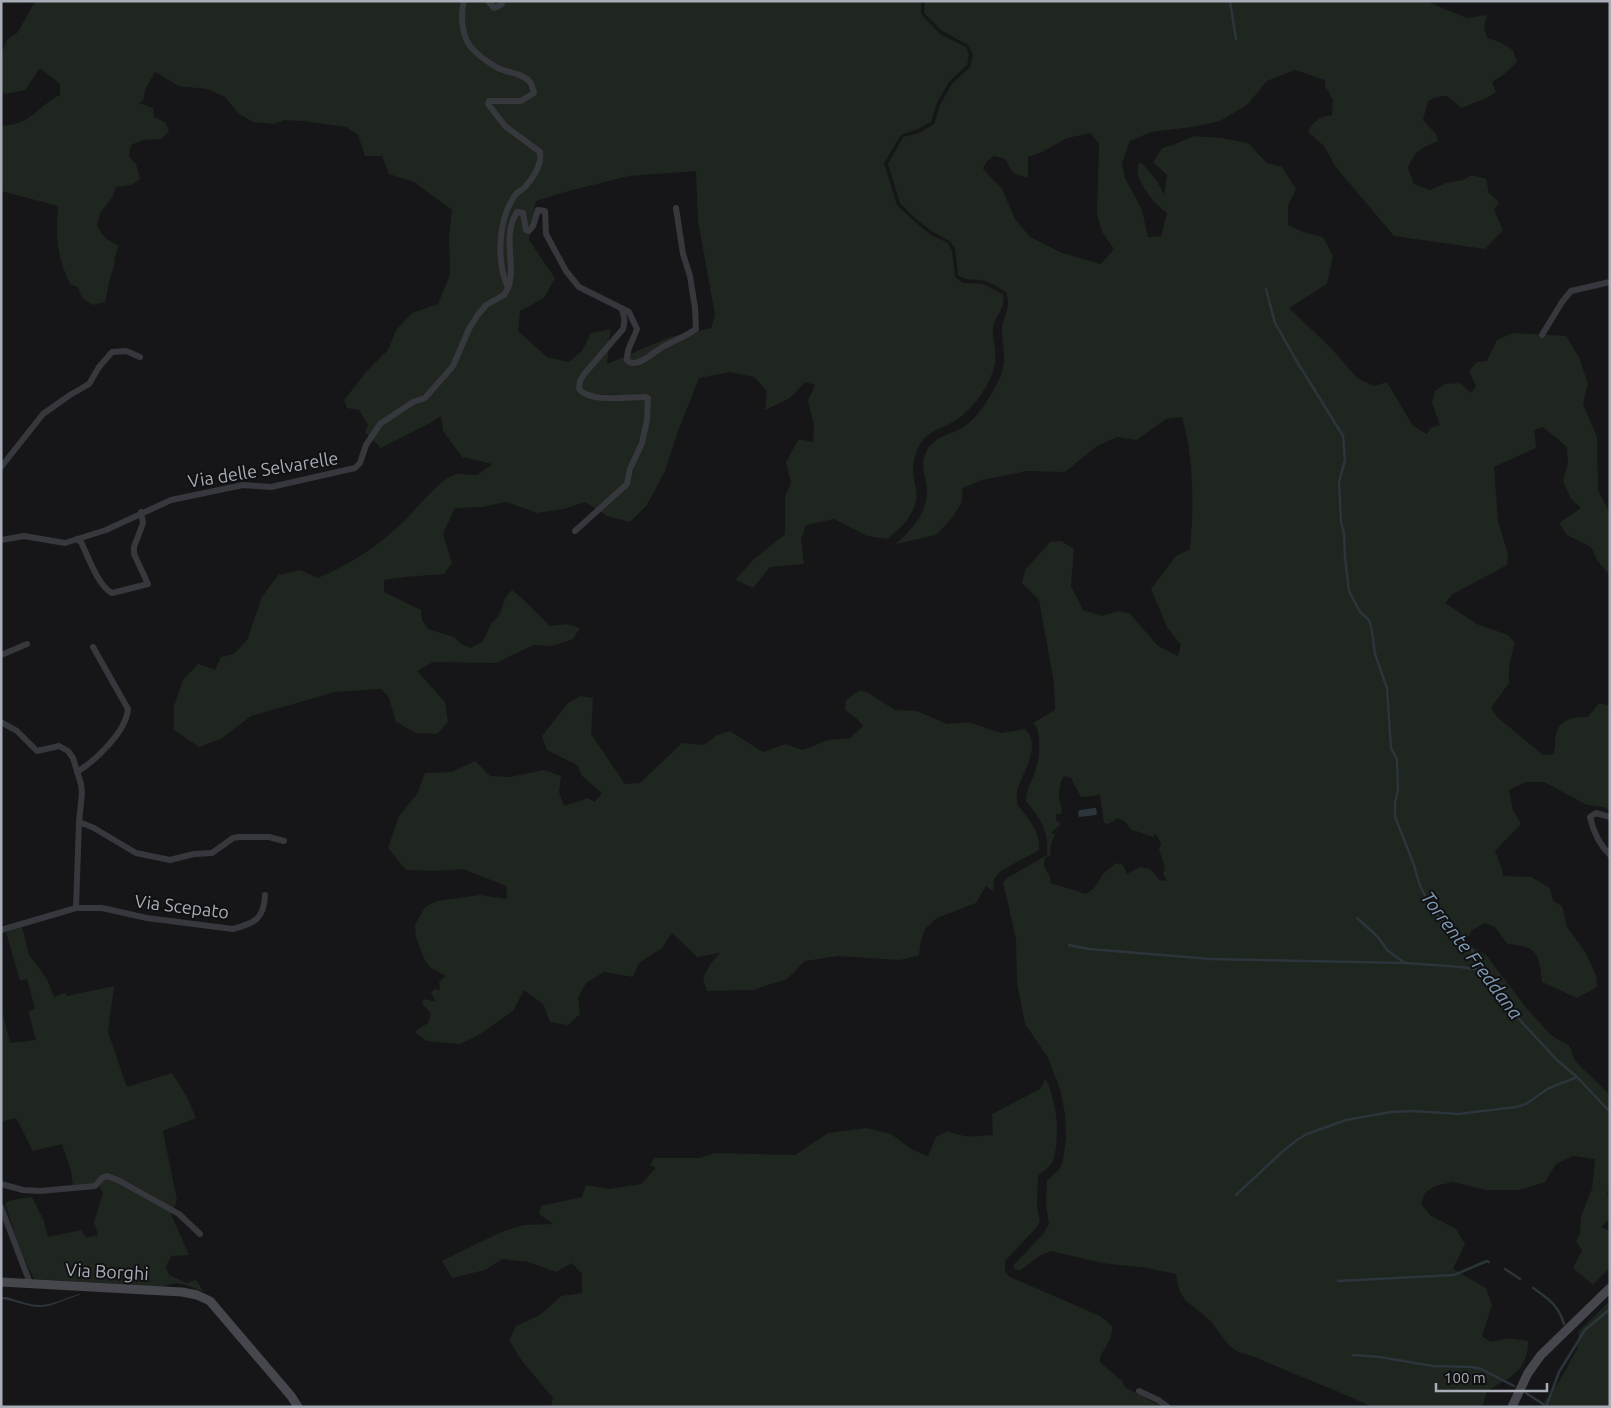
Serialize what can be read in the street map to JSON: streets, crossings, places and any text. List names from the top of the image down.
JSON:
{
  "streets": {
    "main road": ["Via Borghi"],
    "street": ["Via delle Selvarelle", "Via Scepato"]
  },
  "water": ["Torrente Freddana"],
  "scale_bar": "100 m"
}
